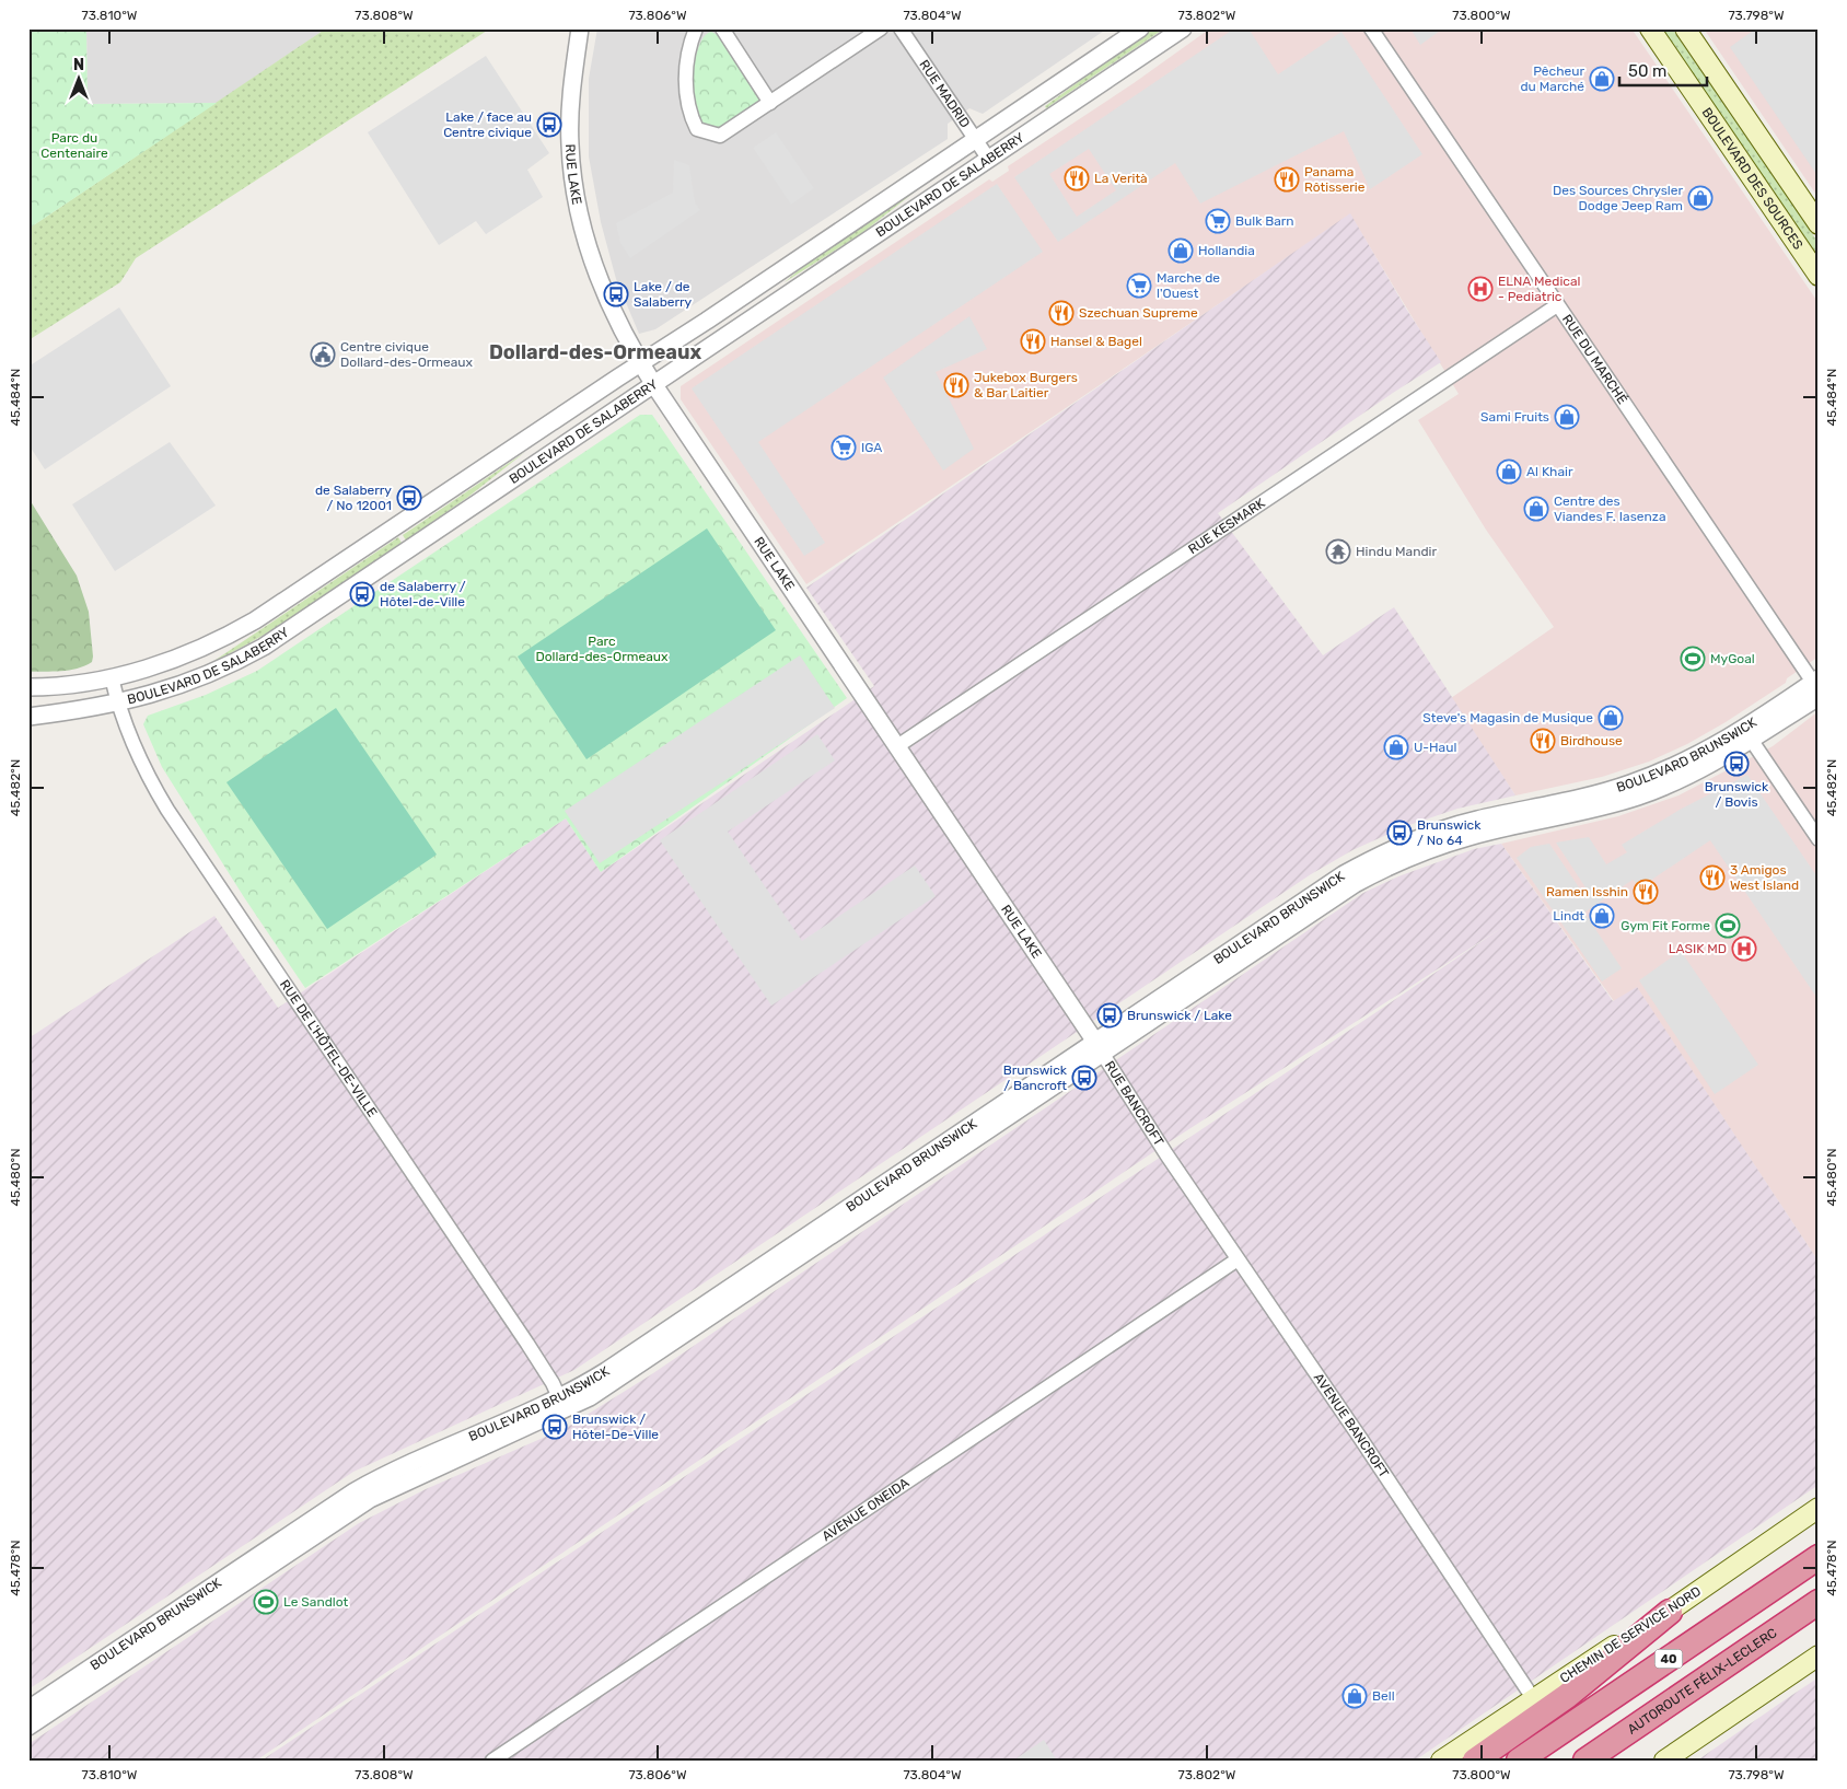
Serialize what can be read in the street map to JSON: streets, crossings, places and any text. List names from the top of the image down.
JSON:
{
  "streets": {
    "highway": ["40", "AUTOROUTE FÉLIX-LECLERC"],
    "main road": ["BOULEVARD DES SOURCES", "CHEMIN DE SERVICE NORD"],
    "street": [
      "RUE MADRID",
      "RUE LAKE",
      "BOULEVARD DE SALABERRY",
      "RUE DU MARCHÉ",
      "RUE KESMARK",
      "BOULEVARD BRUNSWICK",
      "RUE DE L'HÔTEL-DE-VILLE",
      "RUE BANCROFT",
      "AVENUE BANCROFT",
      "AVENUE ONEIDA"
    ]
  },
  "crossings": [
    ["RUE MADRID", "BOULEVARD DE SALABERRY"],
    ["RUE LAKE", "BOULEVARD DE SALABERRY"],
    ["RUE LAKE", "RUE KESMARK"],
    ["RUE LAKE", "BOULEVARD BRUNSWICK"],
    ["RUE LAKE", "RUE BANCROFT"],
    ["BOULEVARD DE SALABERRY", "RUE DE L'HÔTEL-DE-VILLE"],
    ["RUE DU MARCHÉ", "RUE KESMARK"],
    ["RUE DU MARCHÉ", "BOULEVARD BRUNSWICK"],
    ["BOULEVARD BRUNSWICK", "RUE DE L'HÔTEL-DE-VILLE"],
    ["BOULEVARD BRUNSWICK", "RUE BANCROFT"],
    ["RUE BANCROFT", "AVENUE BANCROFT"],
    ["AVENUE BANCROFT", "AVENUE ONEIDA"],
    ["AVENUE BANCROFT", "CHEMIN DE SERVICE NORD"]
  ],
  "districts": ["Dollard-des-Ormeaux"],
  "parks": ["Parc du Centenaire", "Parc Dollard-des-Ormeaux"],
  "places": {
    "shop": [
      "Pêcheur du Marché",
      "Des Sources Chrysler Dodge Jeep Ram",
      "Hollandia",
      "Sami Fruits",
      "Al Khair",
      "Centre des Viandes F. Iasenza",
      "Steve's Magasin de Musique",
      "U-Haul",
      "Lindt",
      "Bell"
    ],
    "bus stop": [
      "Lake / face au Centre civique",
      "Lake / de Salaberry",
      "de Salaberry / No 12001",
      "de Salaberry / Hôtel-de-Ville",
      "Brunswick / Bovis",
      "Brunswick / No 64",
      "Brunswick / Lake",
      "Brunswick / Bancroft",
      "Brunswick / Hôtel-De-Ville"
    ],
    "restaurant": [
      "La Verità",
      "Panama Rôtisserie",
      "Szechuan Supreme",
      "Hansel & Bagel",
      "Jukebox Burgers & Bar Laitier",
      "Birdhouse",
      "3 Amigos West Island",
      "Ramen Isshin"
    ],
    "supermarket": ["Bulk Barn", "Marche de l'Ouest", "IGA"],
    "hospital": ["ELNA Medical - Pediatric", "LASIK MD"],
    "public building": ["Centre civique Dollard-des-Ormeaux"],
    "temple": ["Hindu Mandir"],
    "sports": ["MyGoal", "Gym Fit Forme", "Le Sandlot"]
  },
  "scale_bar": "50 m",
  "north": "top",
  "coordinates": [
    "73.810°W",
    "73.808°W",
    "73.806°W",
    "73.804°W",
    "73.802°W",
    "73.800°W",
    "73.798°W",
    "45.484°N",
    "45.482°N",
    "45.480°N",
    "45.478°N"
  ]
}
